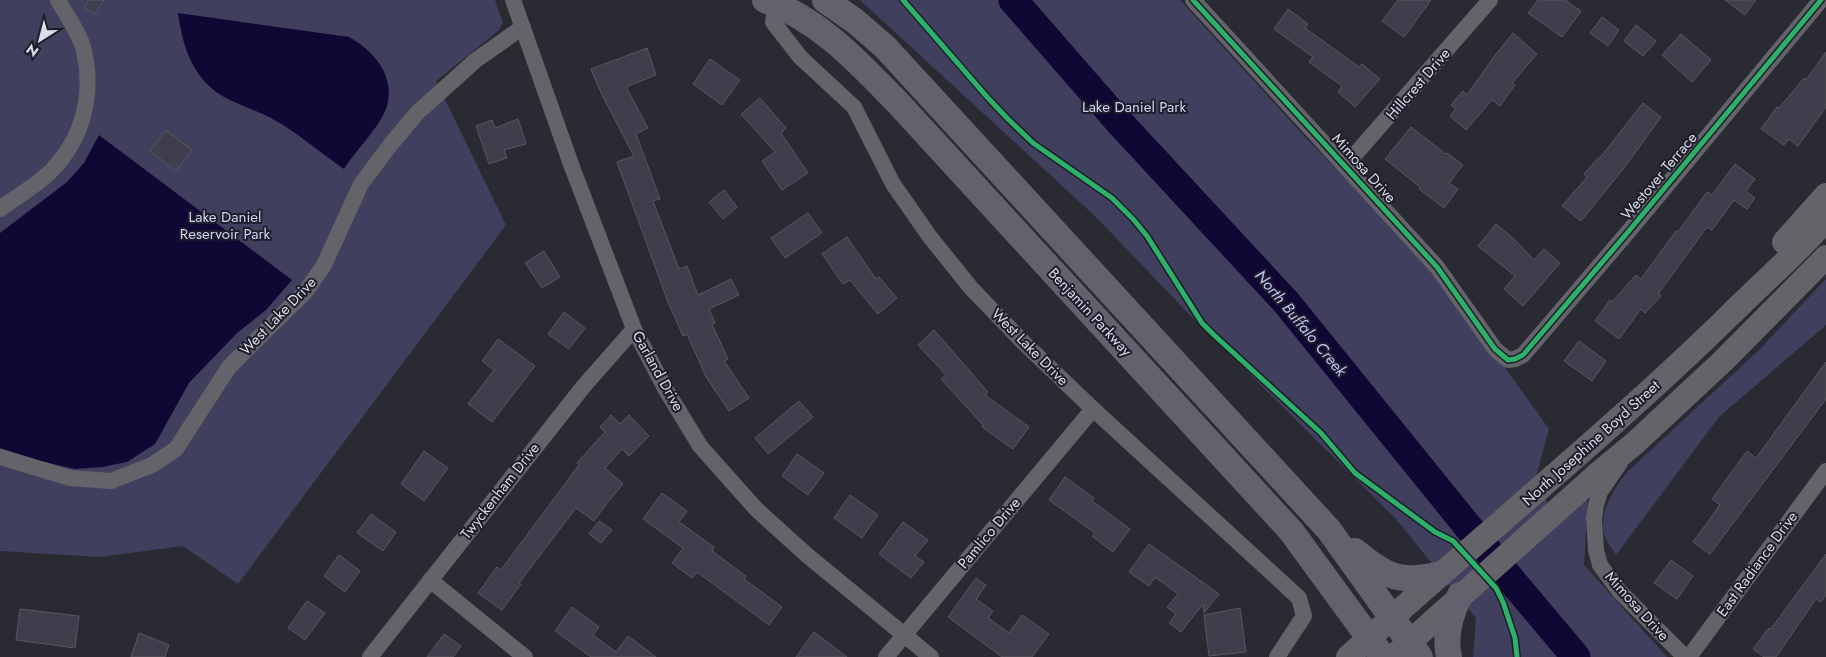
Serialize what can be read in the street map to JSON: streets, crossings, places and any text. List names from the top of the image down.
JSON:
{
  "streets": {
    "main road": ["Benjamin Parkway", "North Josephine Boyd Street"],
    "street": [
      "Hillcrest Drive",
      "Mimosa Drive",
      "Westover Terrace",
      "West Lake Drive",
      "Garland Drive",
      "Twyckenham Drive",
      "Pamlico Drive",
      "East Radiance Drive"
    ]
  },
  "crossings": [
    ["Hillcrest Drive", "Mimosa Drive"],
    ["Mimosa Drive", "Westover Terrace"],
    ["Mimosa Drive", "North Josephine Boyd Street"],
    ["Mimosa Drive", "East Radiance Drive"],
    ["Benjamin Parkway", "West Lake Drive"],
    ["Benjamin Parkway", "North Josephine Boyd Street"],
    ["West Lake Drive", "Garland Drive"],
    ["West Lake Drive", "Pamlico Drive"],
    ["Garland Drive", "Twyckenham Drive"],
    ["Garland Drive", "Pamlico Drive"]
  ],
  "water": ["North Buffalo Creek"],
  "parks": ["Lake Daniel Park", "Lake Daniel Reservoir Park"],
  "north": "bottom left"
}
